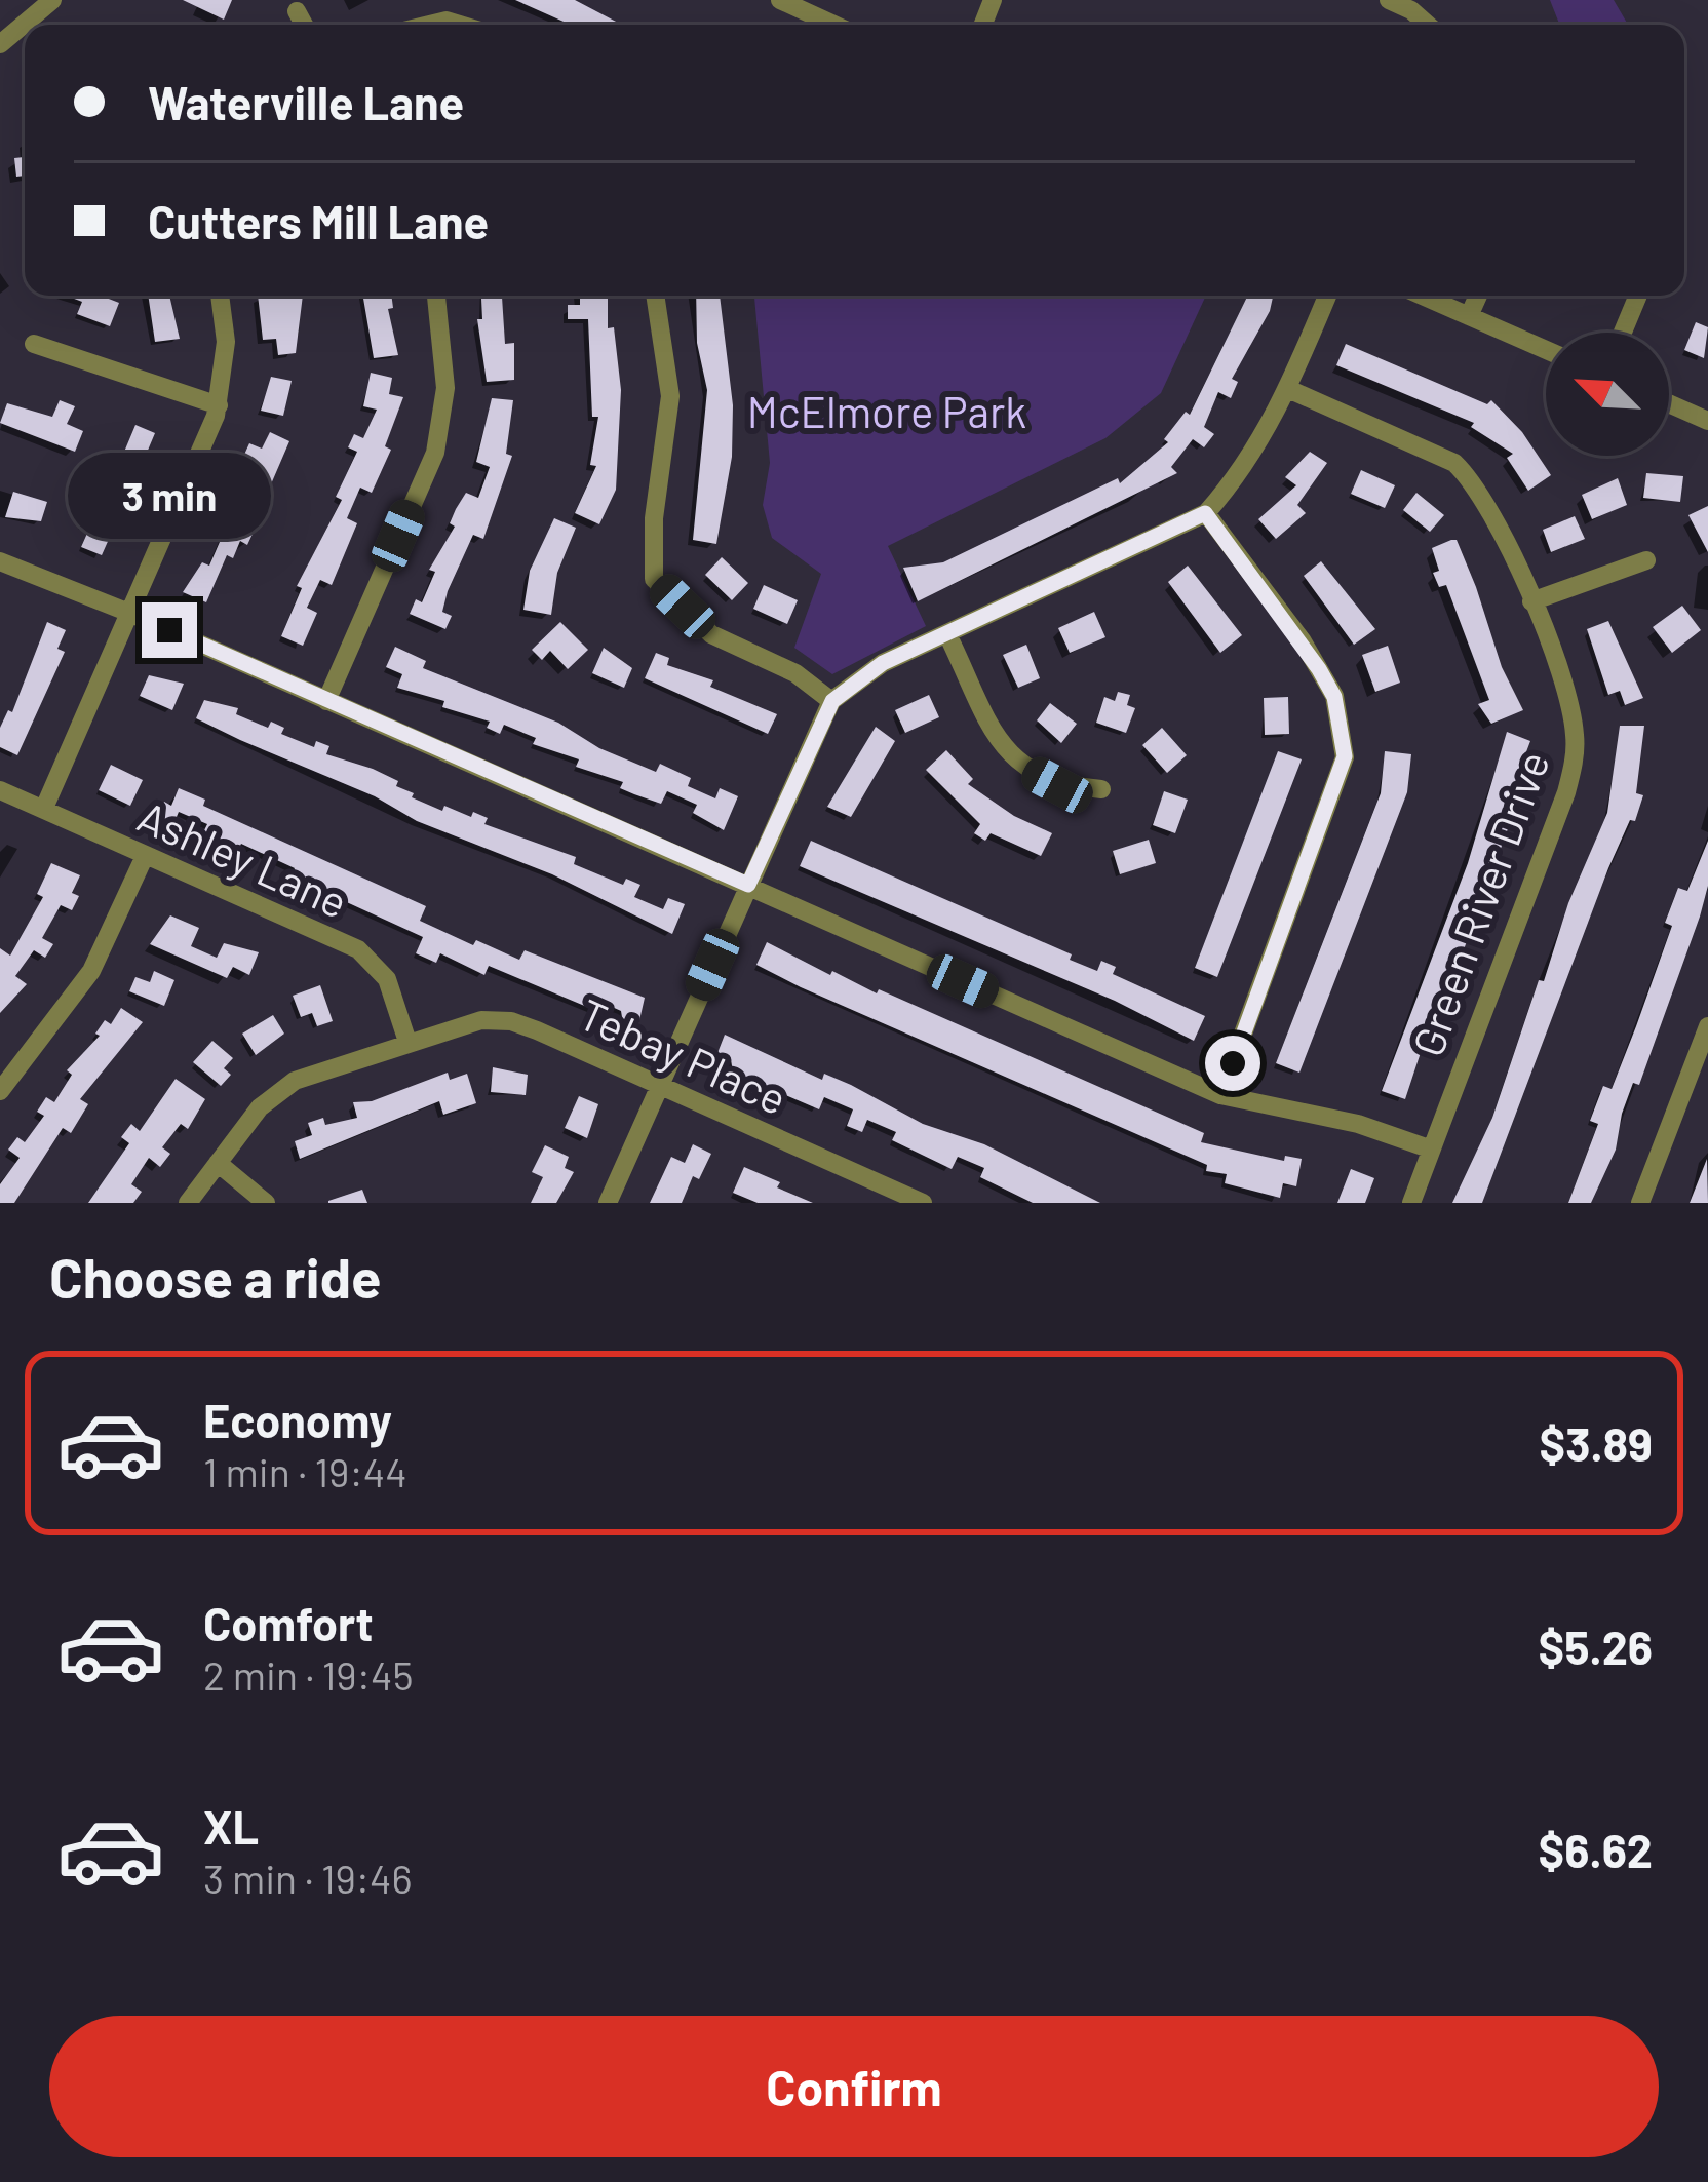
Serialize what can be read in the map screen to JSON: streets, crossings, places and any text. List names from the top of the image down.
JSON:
{
  "streets": {
    "street": ["Ashley Lane", "Green River Drive", "Tebay Place"]
  },
  "crossings": [
    ["Ashley Lane", "Tebay Place"]
  ],
  "parks": ["McElmore Park"],
  "north": "top left",
  "page": {
    "banner": ["Waterville Lane", "Cutters Mill Lane"],
    "bubble": "3 min",
    "heading": "Choose a ride",
    "list": [
      {
        "name": "Economy",
        "note": "1 min · 19:44",
        "value": "$3.89"
      },
      {
        "name": "Comfort",
        "note": "2 min · 19:45",
        "value": "$5.26"
      },
      {
        "name": "XL",
        "note": "3 min · 19:46",
        "value": "$6.62"
      }
    ],
    "buttons": "Confirm"
  }
}
